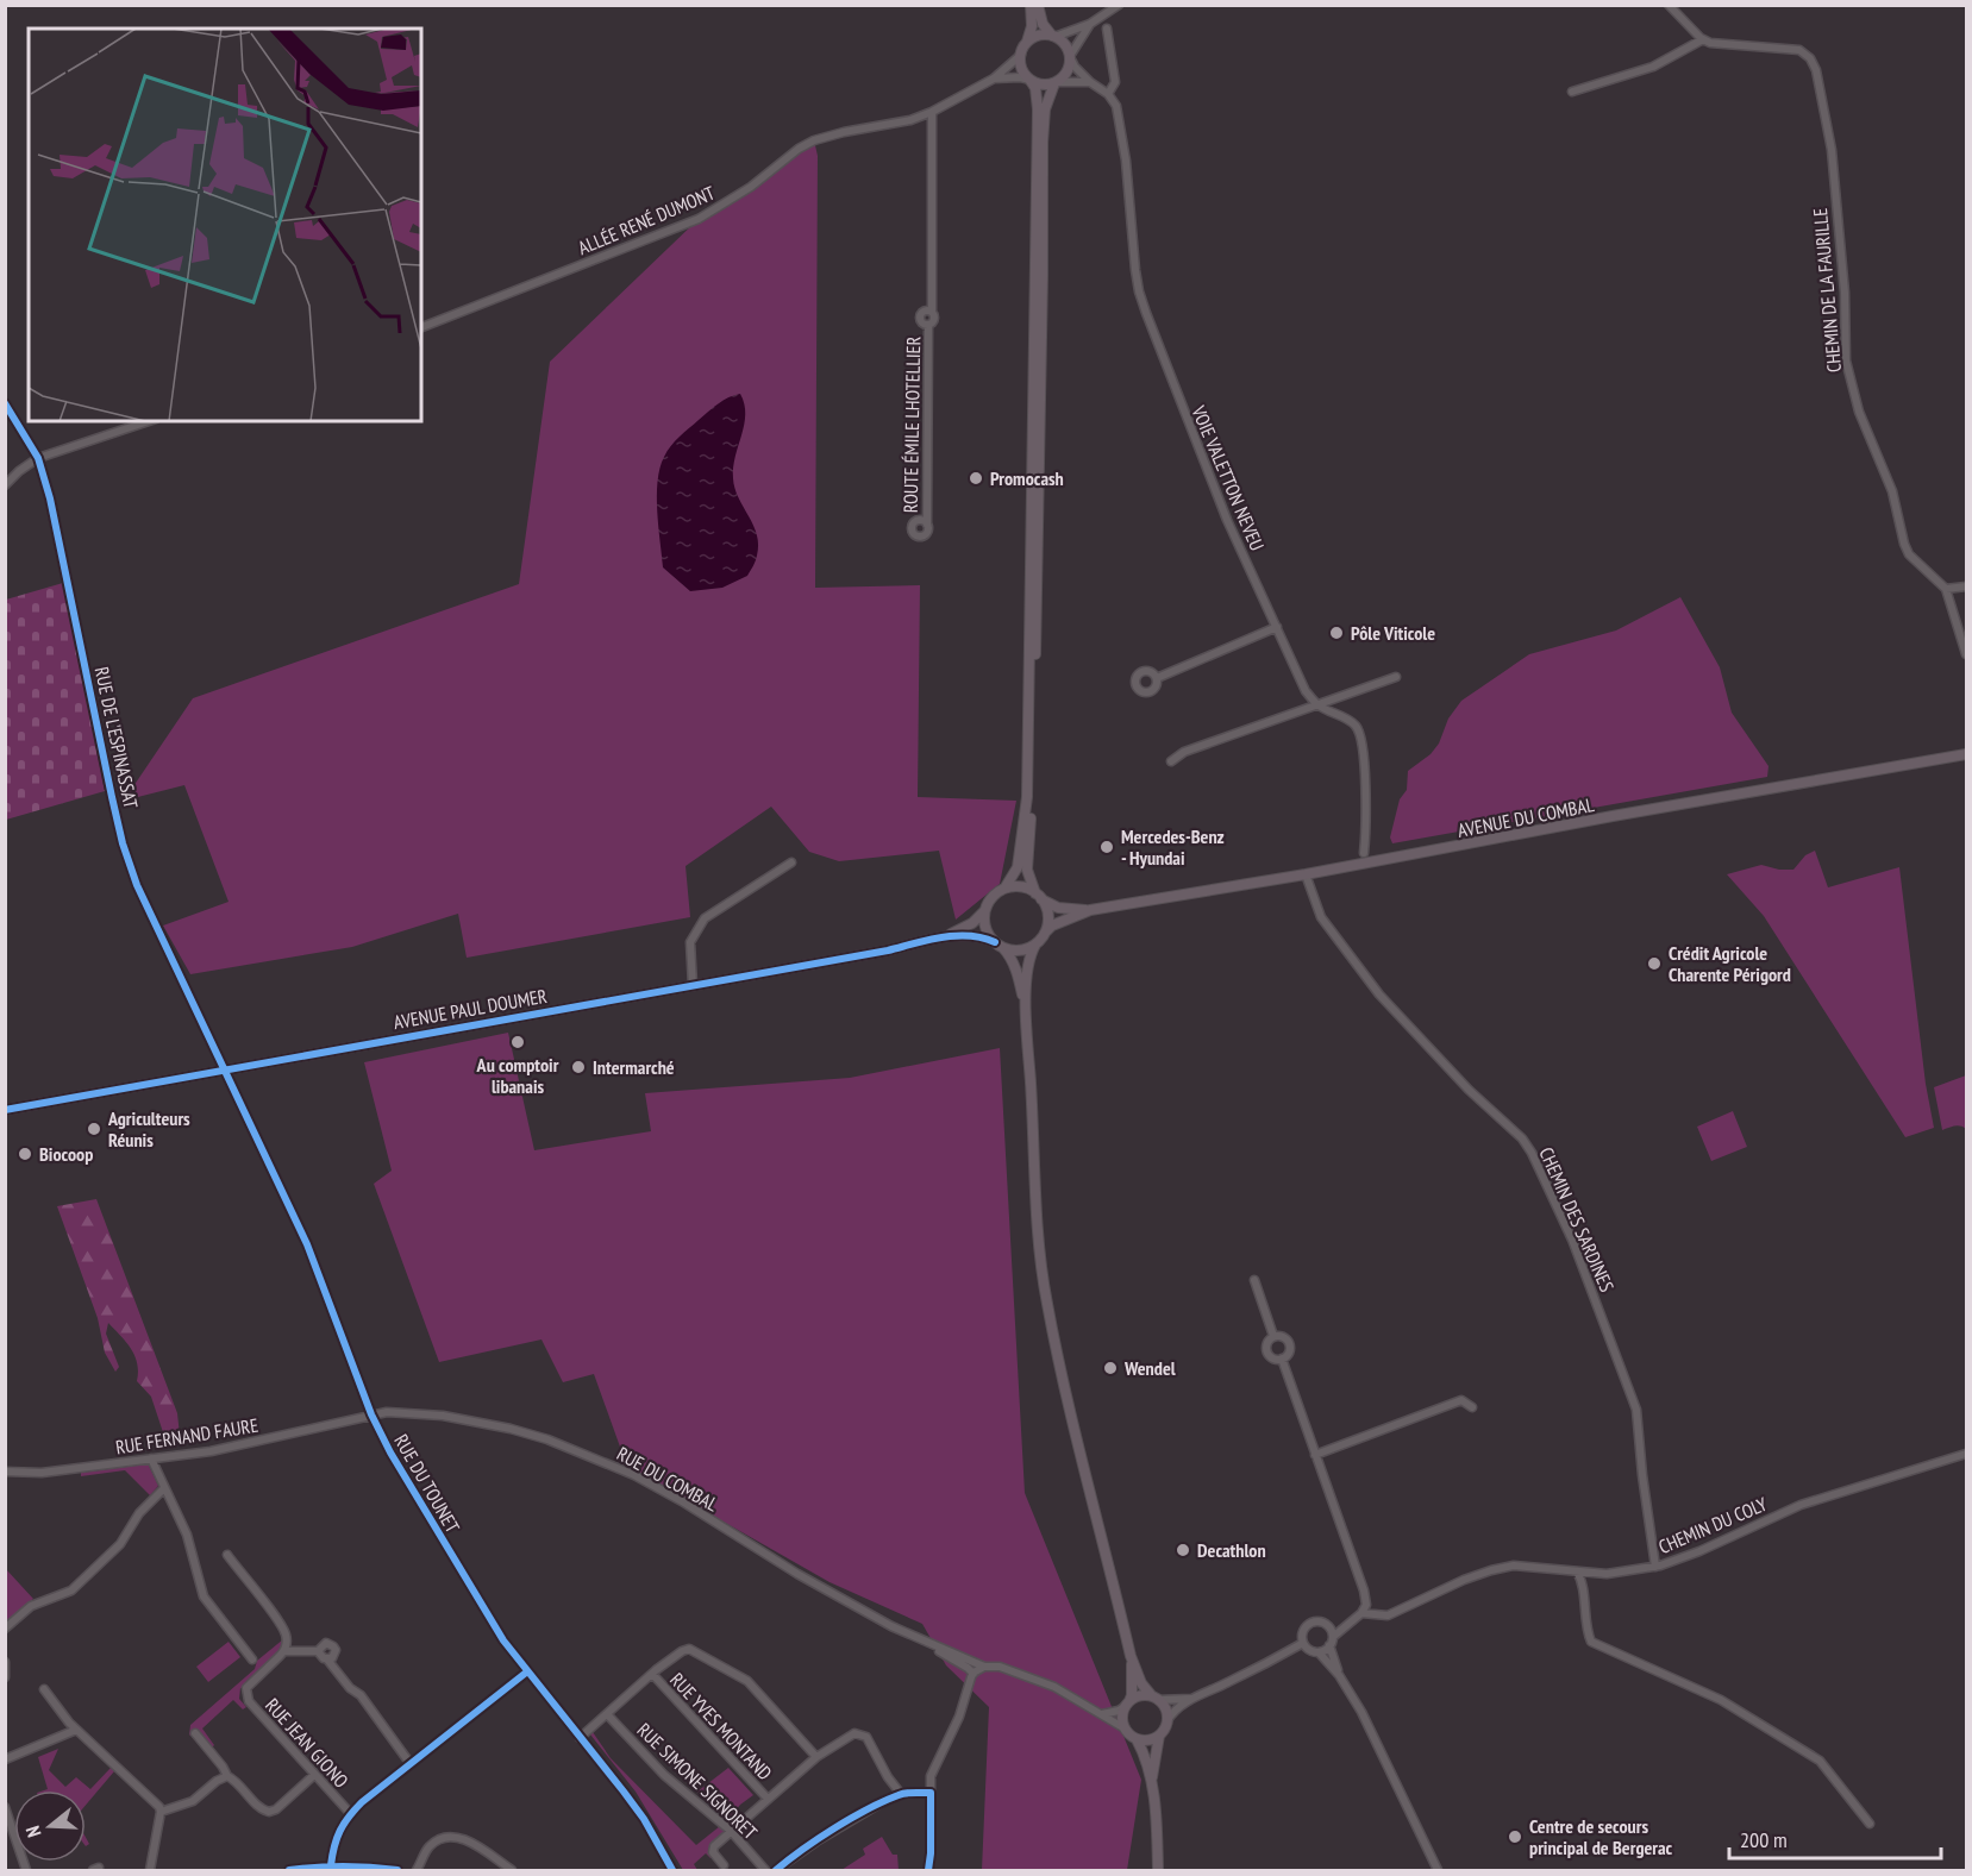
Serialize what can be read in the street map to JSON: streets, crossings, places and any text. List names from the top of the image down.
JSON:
{
  "streets": {
    "main road": ["AVENUE DU COMBAL", "AVENUE PAUL DOUMER"],
    "street": [
      "ALLÉE RENÉ DUMONT",
      "CHEMIN DE LA FAURILLE",
      "ROUTE ÉMILE LHOTELLIER",
      "VOIE VALETTON NEVEU",
      "RUE DE L'ESPINASSAT",
      "CHEMIN DES SARDINES",
      "RUE FERNAND FAURE",
      "RUE DU COMBAL",
      "RUE DU TOUNET",
      "CHEMIN DU COLY",
      "RUE YVES MONTAND",
      "RUE JEAN GIONO",
      "RUE SIMONE SIGNORET"
    ]
  },
  "crossings": [
    ["ALLÉE RENÉ DUMONT", "ROUTE ÉMILE LHOTELLIER"],
    ["RUE DE L'ESPINASSAT", "AVENUE PAUL DOUMER"],
    ["RUE DE L'ESPINASSAT", "RUE DU TOUNET"],
    ["AVENUE DU COMBAL", "CHEMIN DES SARDINES"],
    ["AVENUE PAUL DOUMER", "RUE DU TOUNET"],
    ["CHEMIN DES SARDINES", "CHEMIN DU COLY"],
    ["RUE FERNAND FAURE", "RUE DU COMBAL"],
    ["RUE FERNAND FAURE", "RUE DU TOUNET"],
    ["RUE DU COMBAL", "RUE DU TOUNET"]
  ],
  "places": [
    "Promocash",
    "Pôle Viticole",
    "Mercedes-Benz - Hyundai",
    "Crédit Agricole Charente Périgord",
    "Au comptoir libanais",
    "Intermarché",
    "Agriculteurs Réunis",
    "Biocoop",
    "Wendel",
    "Decathlon",
    "Centre de secours principal de Bergerac"
  ],
  "scale_bar": "200 m",
  "north": "left"
}
